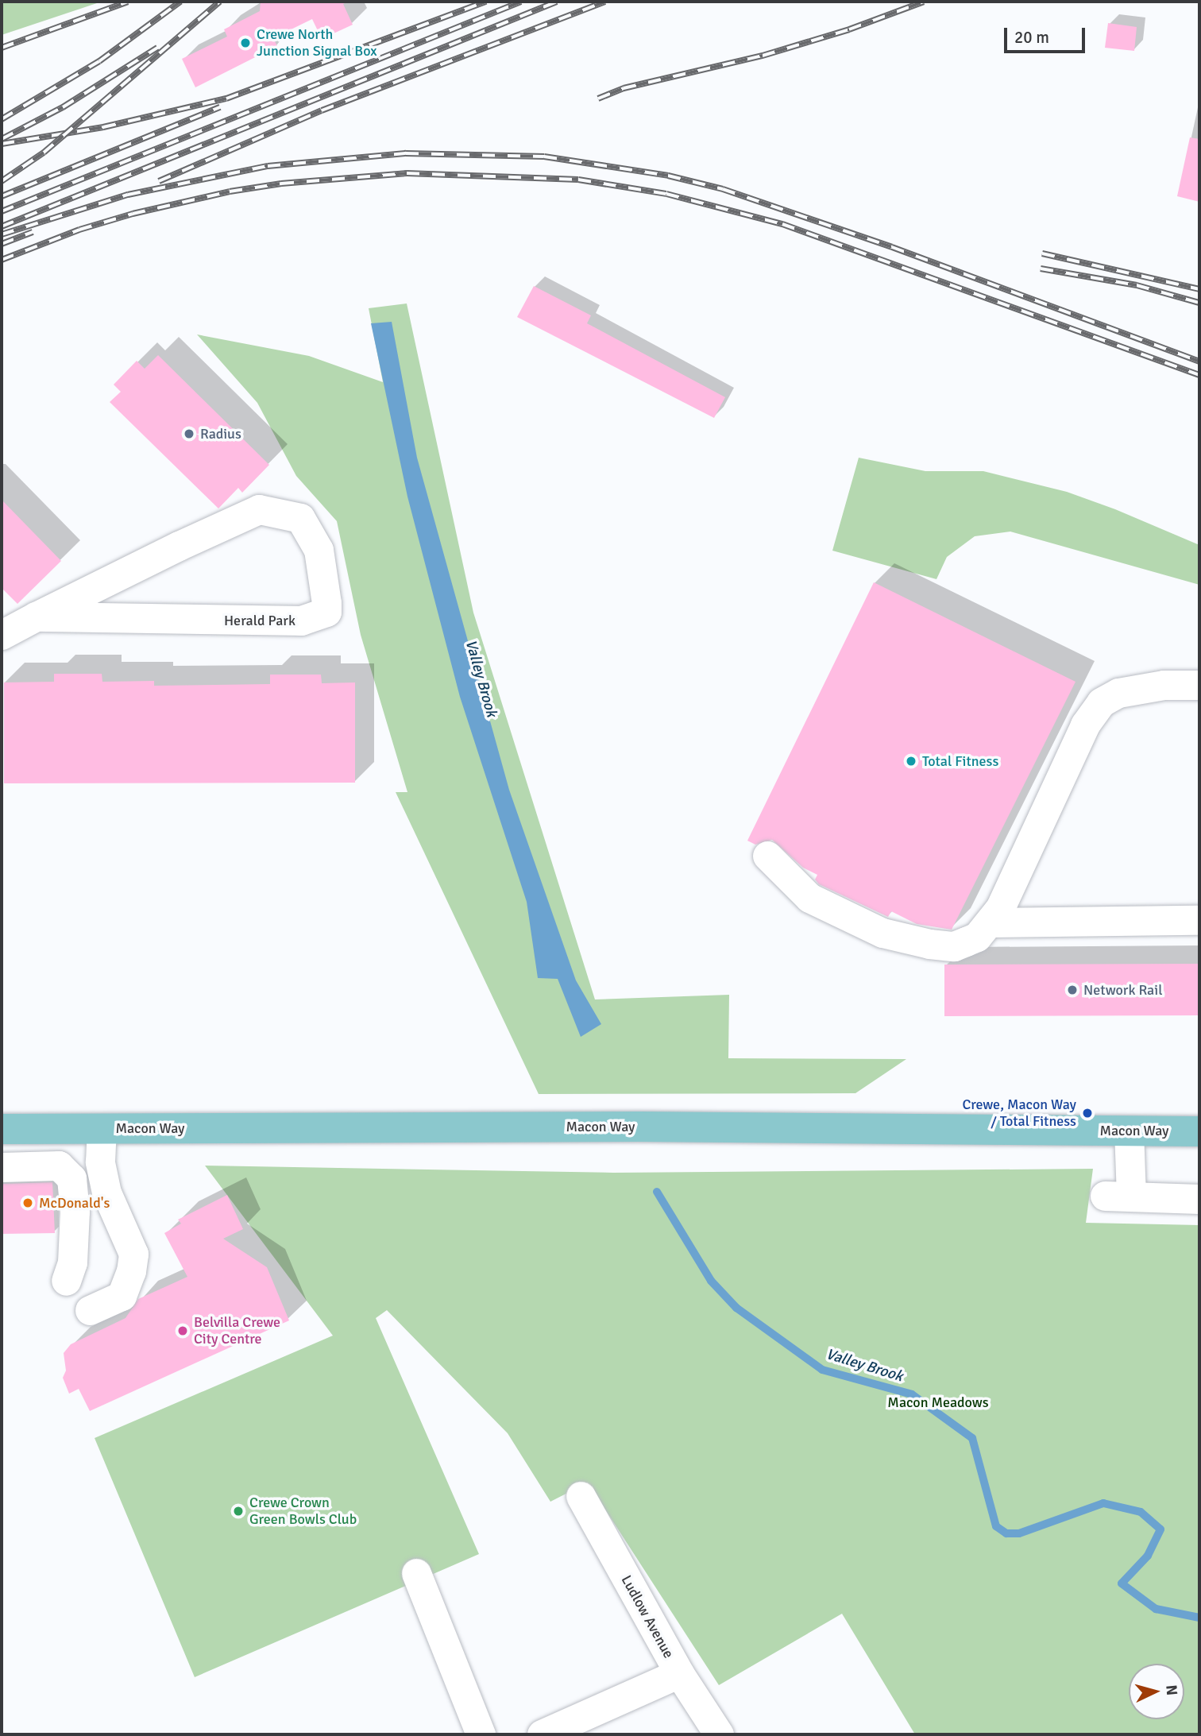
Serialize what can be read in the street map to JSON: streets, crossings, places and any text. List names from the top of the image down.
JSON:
{
  "streets": {
    "main road": ["Macon Way"],
    "street": ["Herald Park", "Ludlow Avenue"]
  },
  "water": ["Valley Brook"],
  "parks": ["Macon Meadows"],
  "places": [
    "Crewe North Junction Signal Box",
    "Radius",
    "Total Fitness",
    "Network Rail",
    "Crewe, Macon Way / Total Fitness",
    "McDonald's",
    "Belvilla Crewe City Centre",
    "Crewe Crown Green Bowls Club"
  ],
  "scale_bar": "20 m",
  "north": "right"
}
